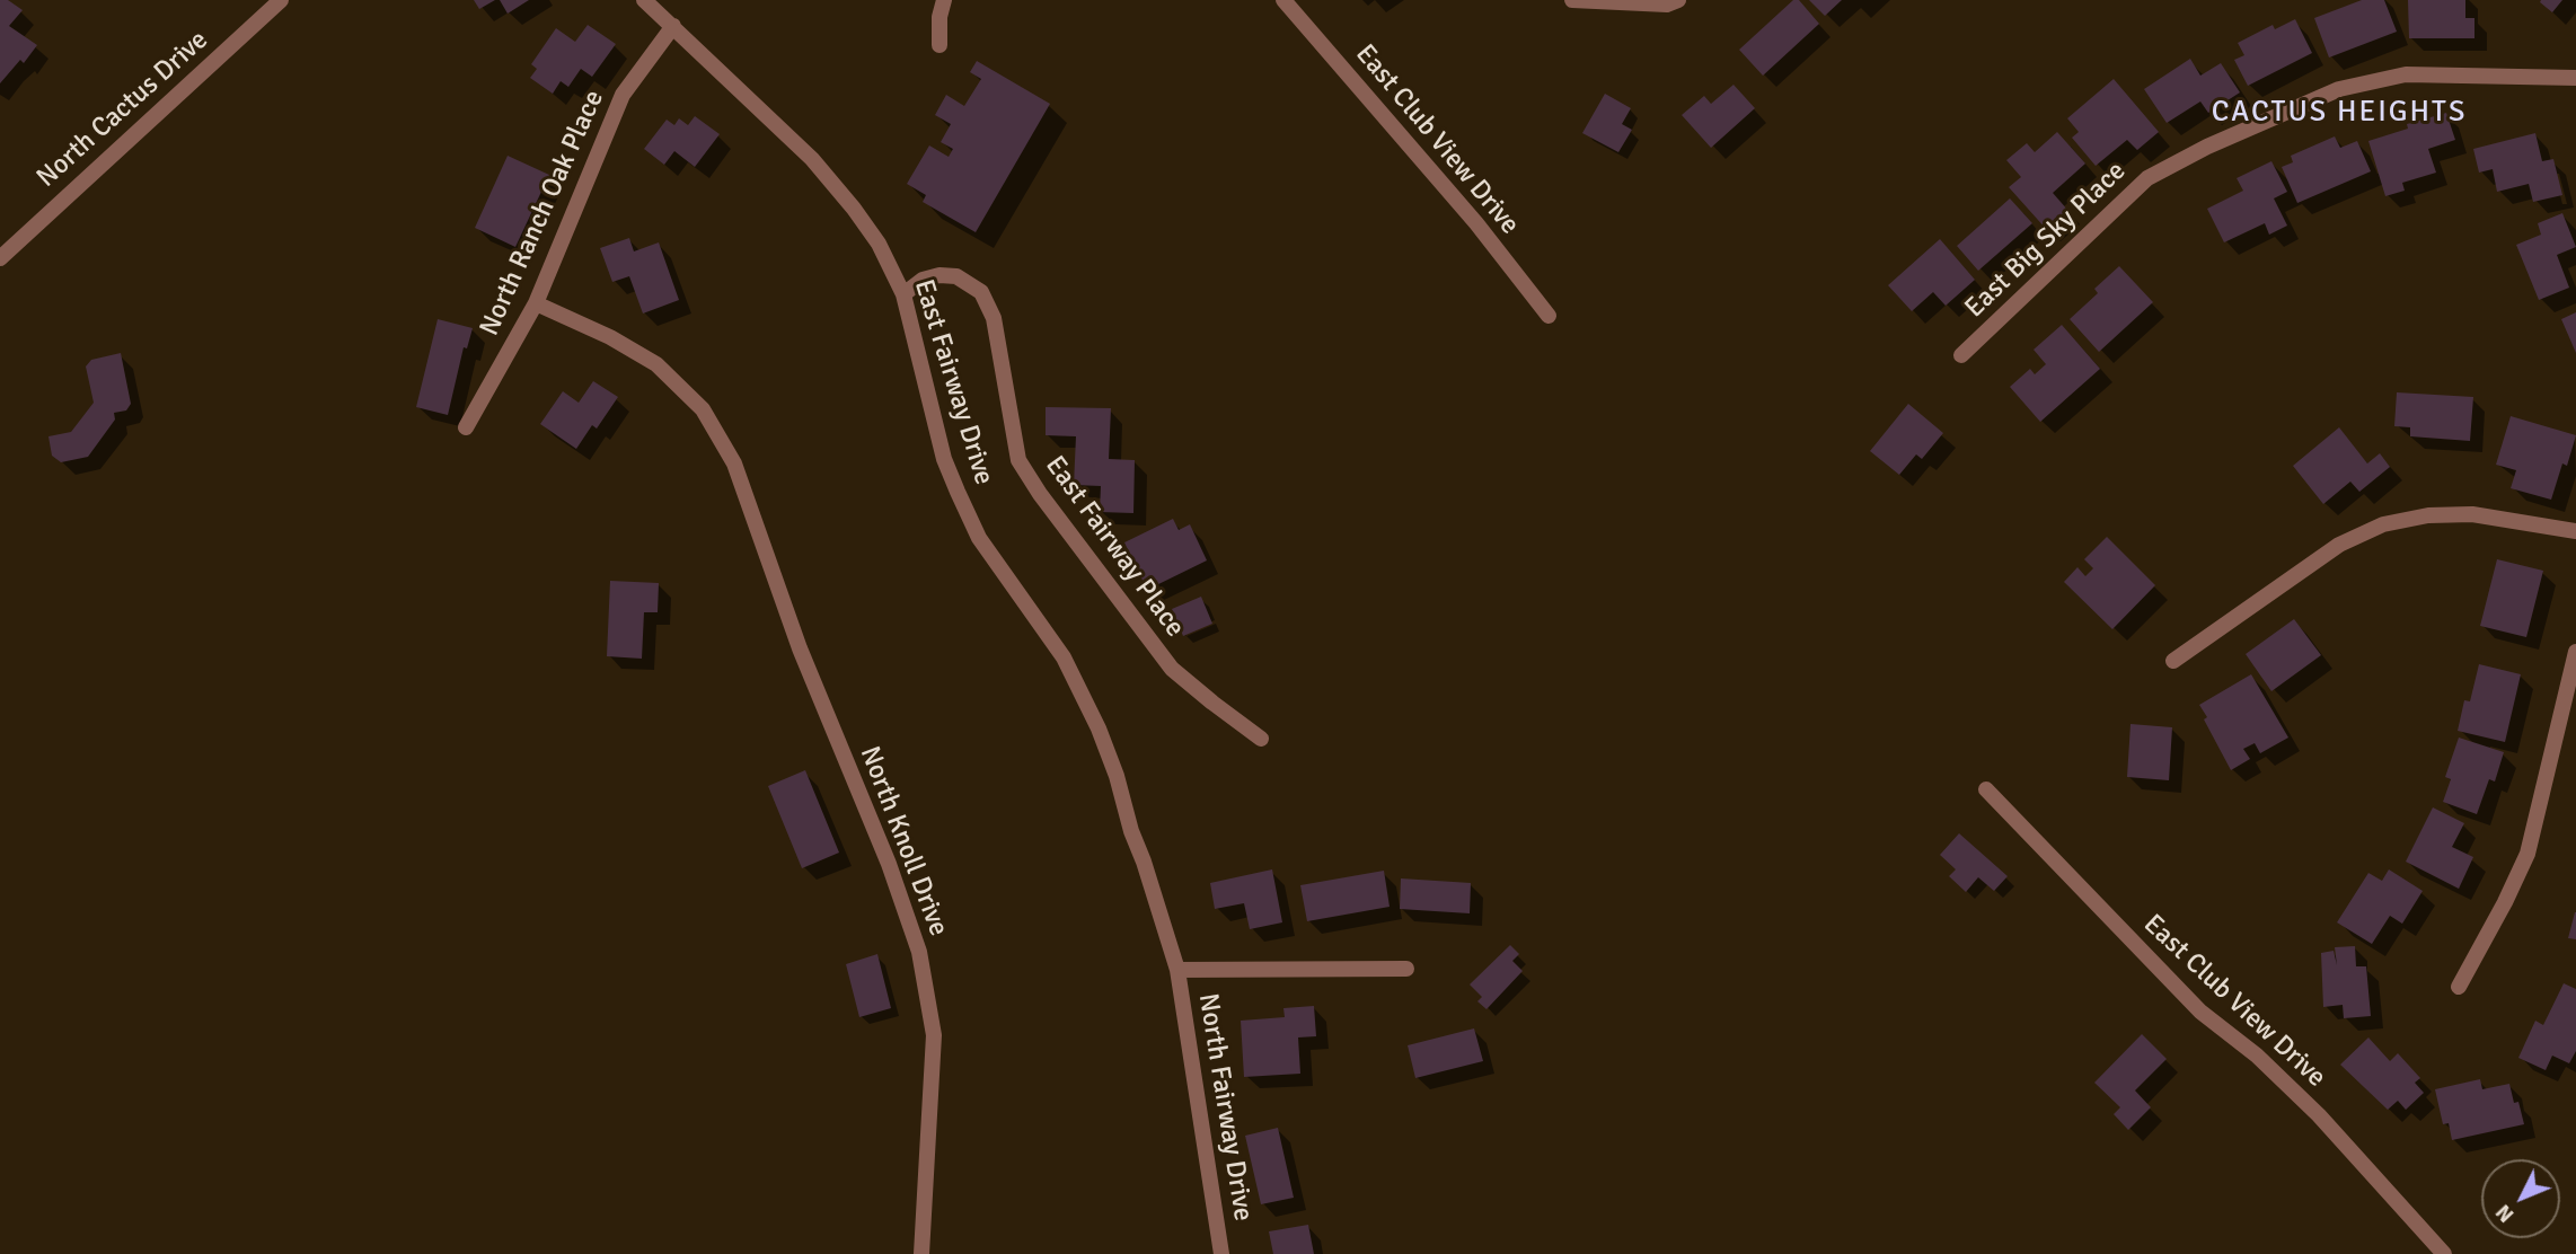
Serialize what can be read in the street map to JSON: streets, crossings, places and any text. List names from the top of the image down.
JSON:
{
  "streets": {
    "street": [
      "North Cactus Drive",
      "East Club View Drive",
      "North Ranch Oak Place",
      "East Big Sky Place",
      "East Fairway Drive",
      "East Fairway Place",
      "North Knoll Drive",
      "North Fairway Drive"
    ]
  },
  "crossings": [
    ["North Ranch Oak Place", "East Fairway Drive"],
    ["North Ranch Oak Place", "North Knoll Drive"],
    ["East Fairway Drive", "East Fairway Place"],
    ["East Fairway Drive", "North Fairway Drive"]
  ],
  "districts": ["CACTUS HEIGHTS"],
  "north": "bottom left"
}
